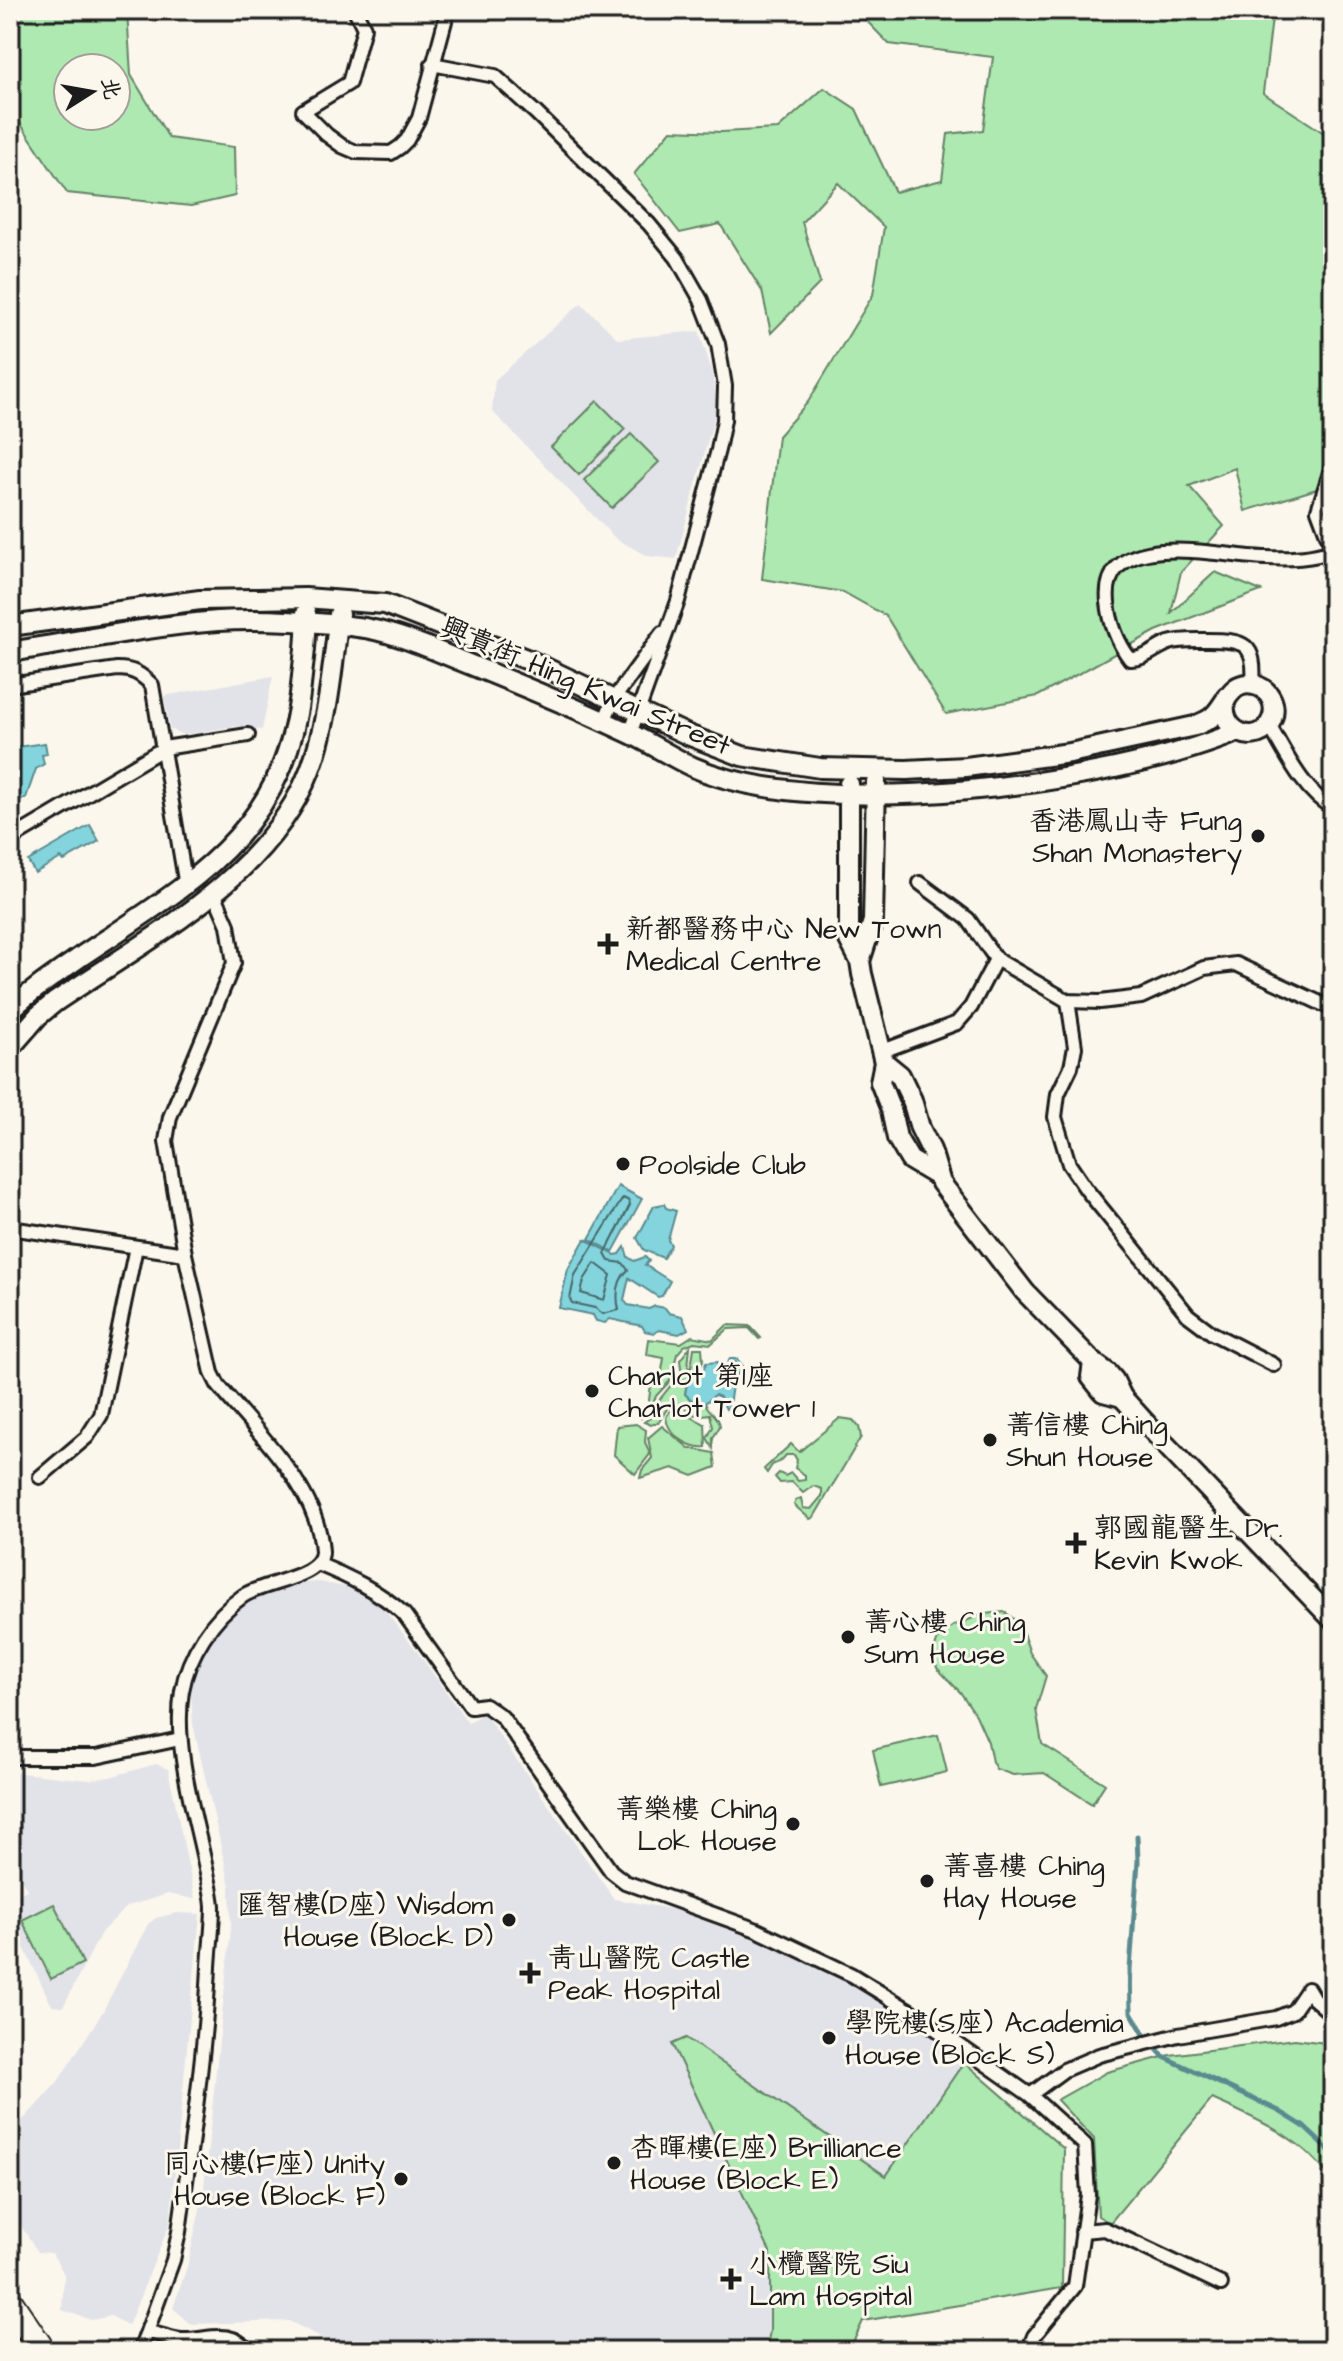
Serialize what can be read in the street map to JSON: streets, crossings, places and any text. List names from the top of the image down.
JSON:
{
  "streets": {
    "street": ["興貴街 Hing Kwai Street"]
  },
  "places": {
    "other": [
      "香港鳳山寺 Fung Shan Monastery",
      "Poolside Club",
      "Charlot 第1座 Charlot Tower 1",
      "菁信樓 Ching Shun House",
      "菁心樓 Ching Sum House",
      "菁樂樓 Ching Lok House",
      "菁喜樓 Ching Hay House",
      "匯智樓(D座) Wisdom House (Block D)",
      "學院樓(S座) Academia House (Block S)",
      "杏暉樓(E座) Brilliance House (Block E)",
      "同心樓(F座) Unity House (Block F)"
    ],
    "health": [
      "新都醫務中心 New Town Medical Centre",
      "郭國龍醫生 Dr. Kevin Kwok",
      "青山醫院 Castle Peak Hospital",
      "小欖醫院 Siu Lam Hospital"
    ]
  },
  "north": "right"
}
